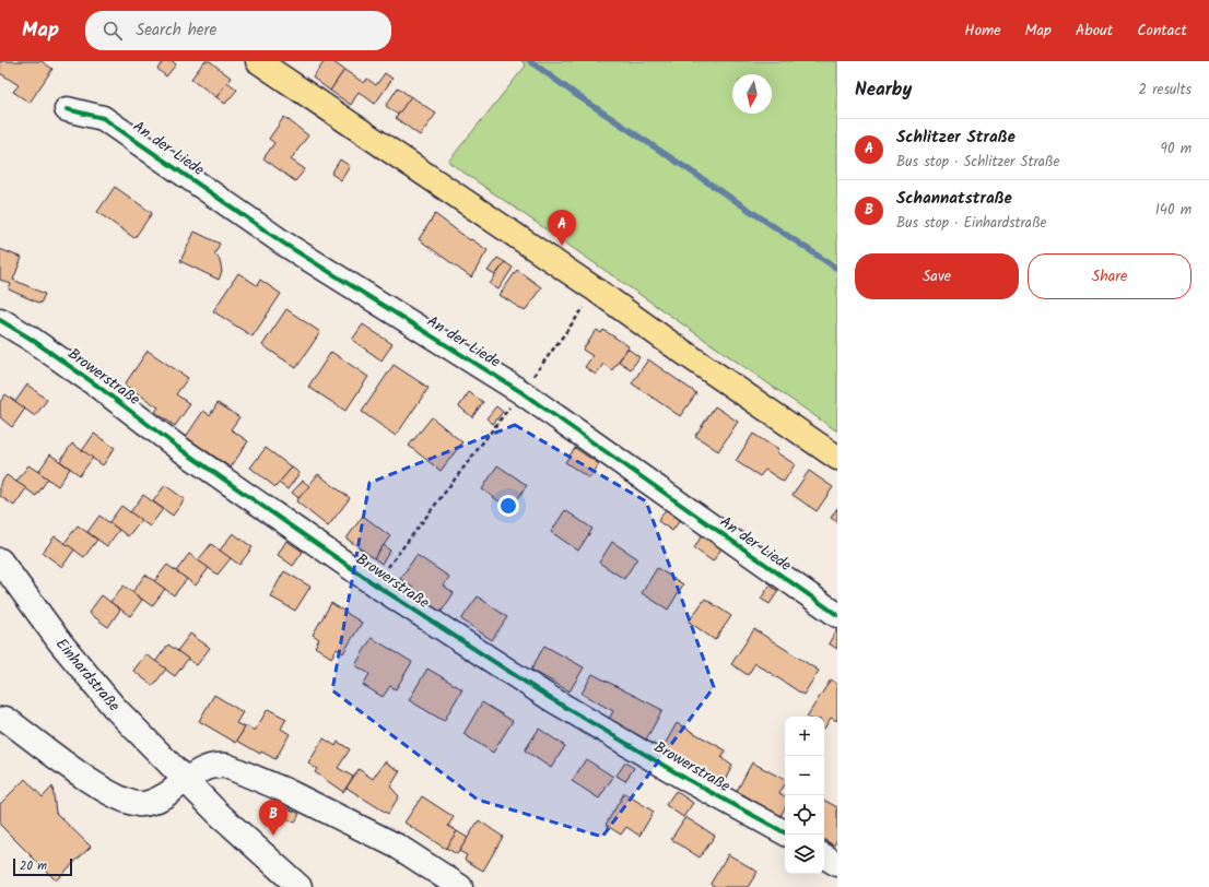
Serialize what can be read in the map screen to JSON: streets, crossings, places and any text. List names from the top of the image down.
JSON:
{
  "streets": {
    "street": ["An der Liede", "Browerstraße", "Einhardstraße"]
  },
  "scale_bar": "20 m",
  "north": "bottom",
  "page": {
    "header": "Map",
    "search": "Search here",
    "nav": [
      "Home",
      "Map",
      "About",
      "Contact"
    ],
    "heading": ["Nearby", "2 results"],
    "list": [
      {
        "mark": "A",
        "name": "Schlitzer Straße",
        "note": "Bus stop · Schlitzer Straße",
        "value": "90 m"
      },
      {
        "mark": "B",
        "name": "Schannatstraße",
        "note": "Bus stop · Einhardstraße",
        "value": "140 m"
      }
    ],
    "pins": ["A", "B"],
    "buttons": ["Save", "Share"],
    "map_buttons": ["+", "−"],
    "scale": "20 m"
  }
}
